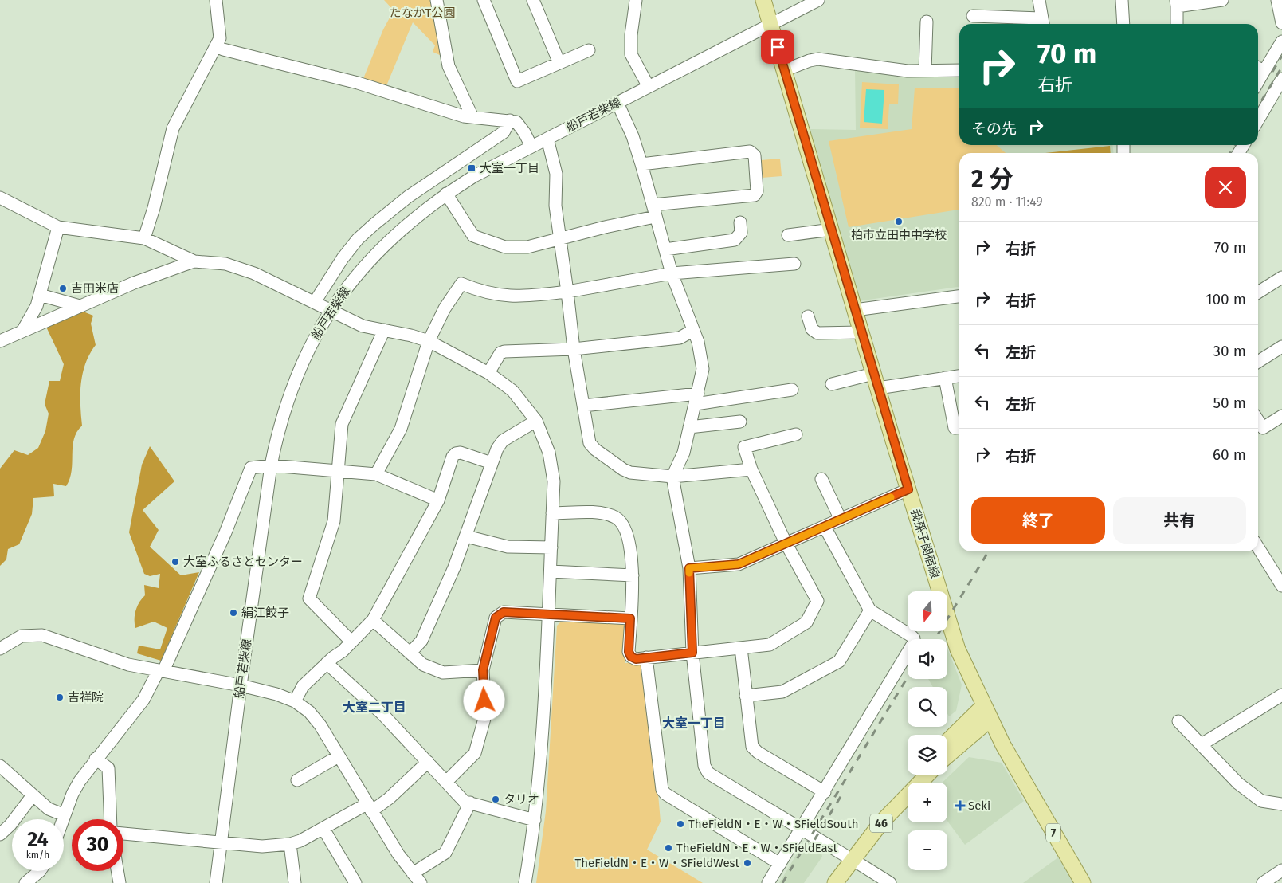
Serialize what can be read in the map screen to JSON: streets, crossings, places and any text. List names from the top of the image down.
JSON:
{
  "streets": {
    "main road": ["我孫子関宿線", "46", "7"],
    "street": ["船戸若柴線"]
  },
  "crossings": [
    ["船戸若柴線", "我孫子関宿線"]
  ],
  "districts": ["大室二丁目", "大室一丁目"],
  "parks": ["たなかT公園"],
  "places": {
    "transit": ["大室一丁目"],
    "other": [
      "柏市立田中中学校",
      "吉田米店",
      "大室ふるさとセンター",
      "絹江餃子",
      "吉祥院",
      "タリオ",
      "TheFieldN・E・W・SFieldSouth",
      "TheFieldN・E・W・SFieldEast",
      "TheFieldN・E・W・SFieldWest"
    ],
    "health": ["Seki"]
  },
  "north": "bottom",
  "page": {
    "turn": ["70 m", "右折"],
    "then": "その先",
    "heading": ["2 分", "820 m · 11:49"],
    "list": [
      {
        "name": "右折",
        "value": "70 m"
      },
      {
        "name": "右折",
        "value": "100 m"
      },
      {
        "name": "左折",
        "value": "30 m"
      },
      {
        "name": "左折",
        "value": "50 m"
      },
      {
        "name": "右折",
        "value": "60 m"
      }
    ],
    "buttons": ["終了", "共有"],
    "map_buttons": ["+", "−"],
    "speed": "24 km/h",
    "limit": "30"
  }
}
